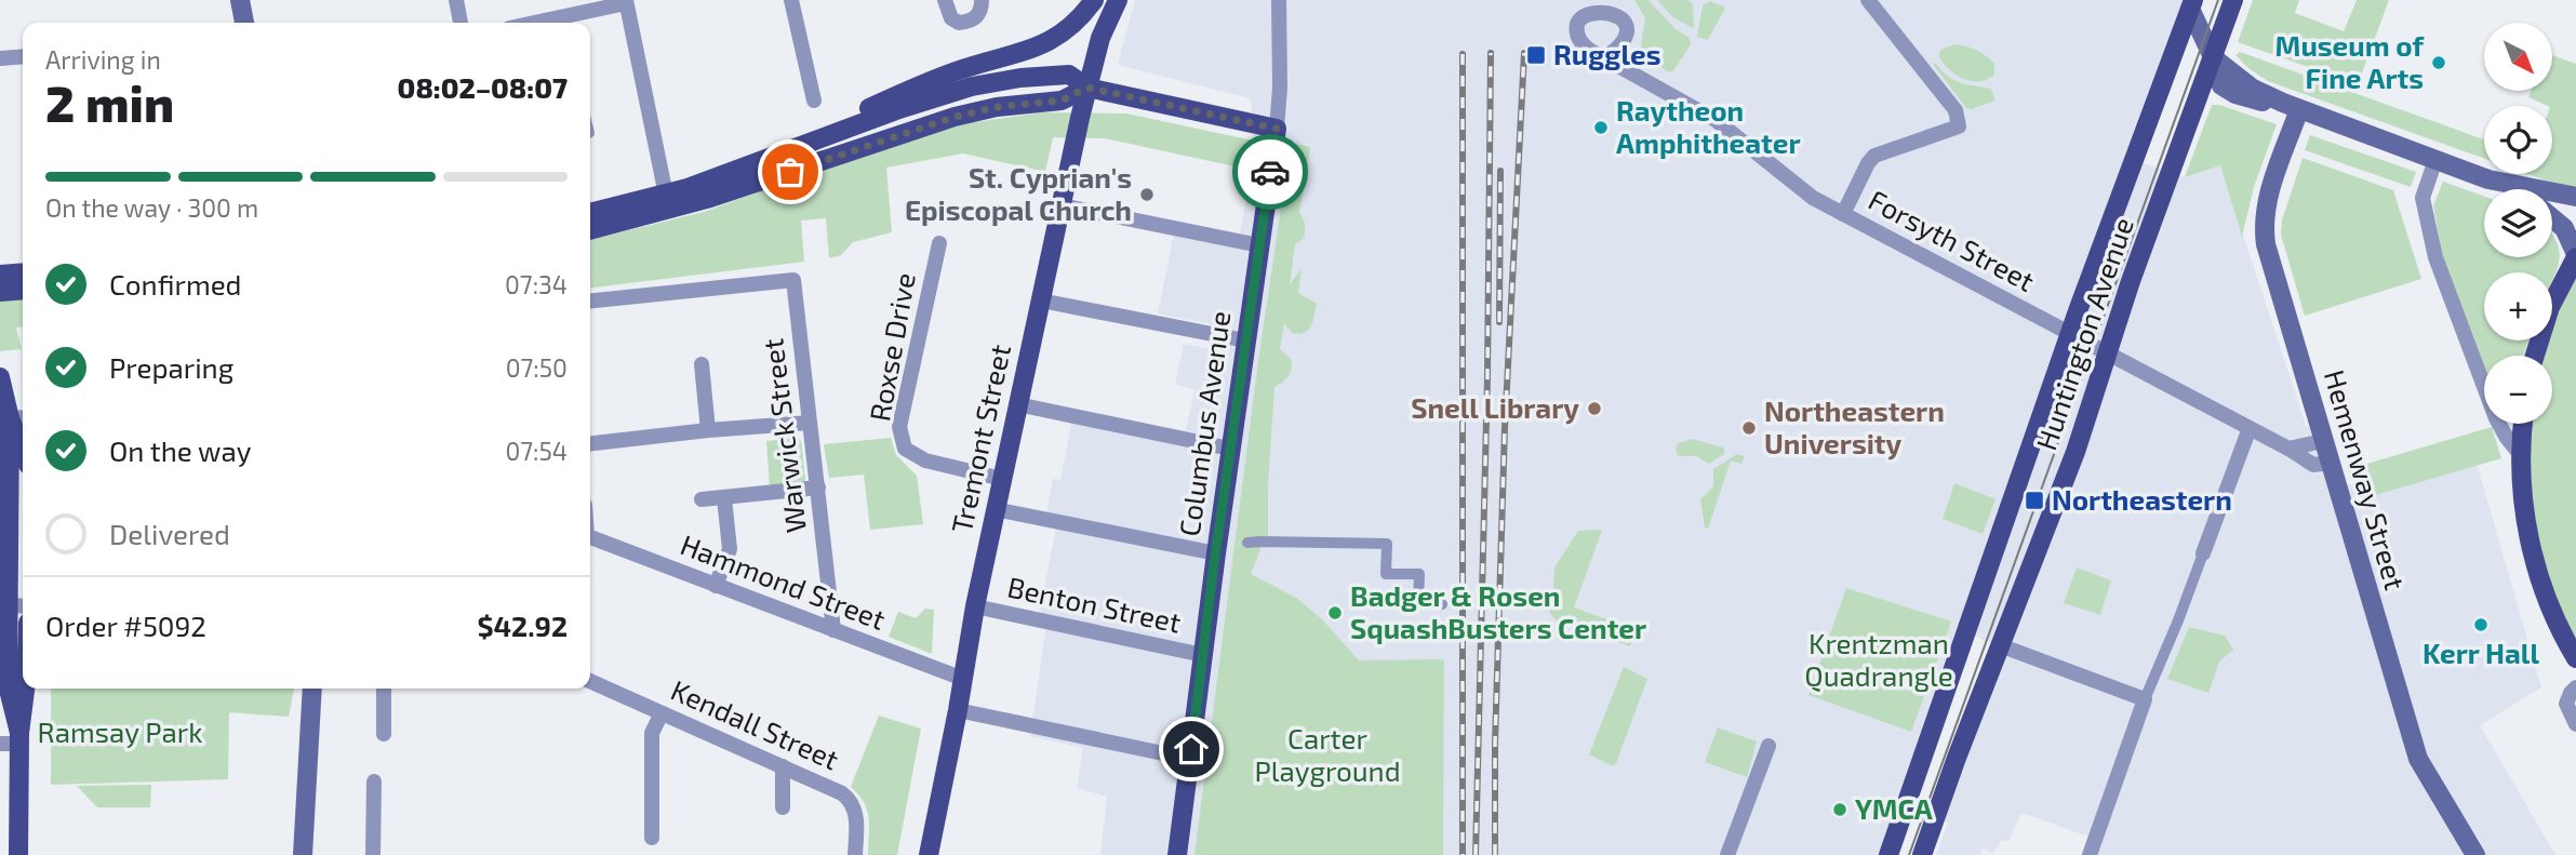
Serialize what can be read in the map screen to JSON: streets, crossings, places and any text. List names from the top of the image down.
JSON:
{
  "streets": {
    "main road": [
      "Huntington Avenue",
      "Columbus Avenue",
      "Tremont Street",
      "Hemenway Street"
    ],
    "street": [
      "Forsyth Street",
      "Roxse Drive",
      "Warwick Street",
      "Hammond Street",
      "Benton Street",
      "Kendall Street"
    ]
  },
  "crossings": [
    ["Forsyth Street", "Huntington Avenue"],
    ["Forsyth Street", "Hemenway Street"],
    ["Roxse Drive", "Tremont Street"],
    ["Columbus Avenue", "Benton Street"],
    ["Warwick Street", "Hammond Street"],
    ["Tremont Street", "Hammond Street"],
    ["Tremont Street", "Benton Street"]
  ],
  "parks": ["Krentzman Quadrangle", "Ramsay Park", "Carter Playground"],
  "places": {
    "transit": ["Ruggles", "Northeastern"],
    "other": [
      "Museum of Fine Arts",
      "Raytheon Amphitheater",
      "St. Cyprian's Episcopal Church",
      "Snell Library",
      "Northeastern University",
      "Badger & Rosen SquashBusters Center",
      "Kerr Hall",
      "YMCA"
    ]
  },
  "north": "bottom right",
  "page": {
    "map_buttons": ["+", "−"],
    "heading": ["2 min", "Arriving in", "08:02–08:07"],
    "panel": ["Order #5092", "$42.92"],
    "bar": "On the way · 300 m",
    "list": [
      ["Confirmed", "07:34"],
      ["Preparing", "07:50"],
      ["On the way", "07:54"],
      "Delivered"
    ]
  }
}
